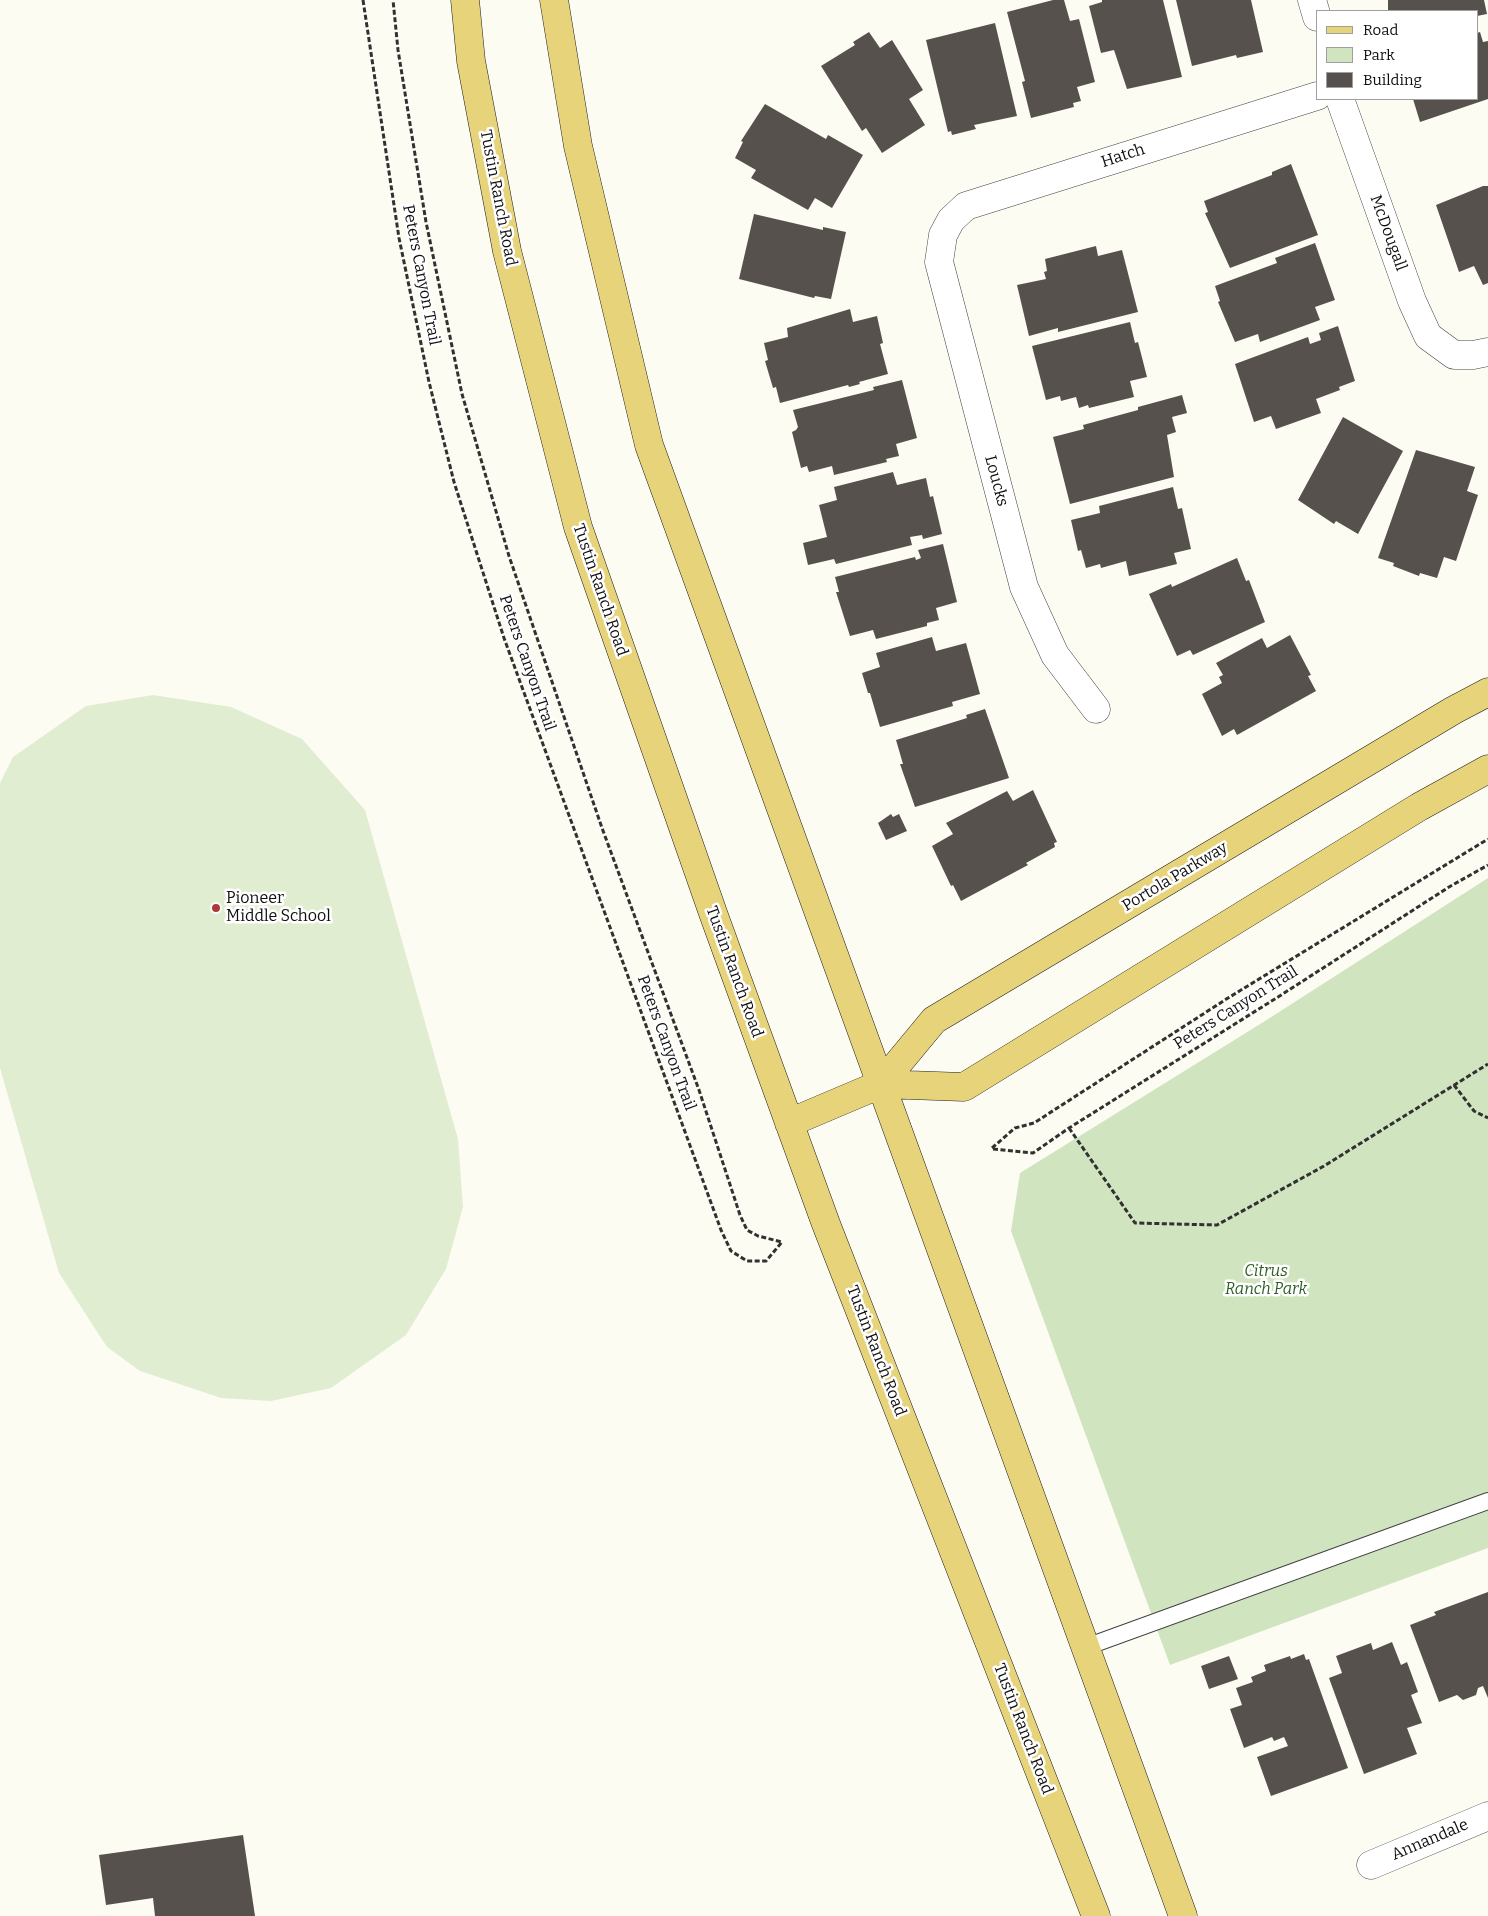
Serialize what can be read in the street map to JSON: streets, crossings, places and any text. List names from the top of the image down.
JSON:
{
  "streets": {
    "main road": ["Tustin Ranch Road", "Portola Parkway"],
    "street": [
      "Hatch",
      "McDougall",
      "Loucks",
      "Annandale"
    ],
    "path": ["Peters Canyon Trail"]
  },
  "crossings": [
    ["Hatch", "Loucks"],
    ["Tustin Ranch Road", "Portola Parkway"]
  ],
  "parks": ["Citrus Ranch Park"],
  "places": ["Pioneer Middle School"],
  "legend": ["Road", "Park", "Building"]
}
